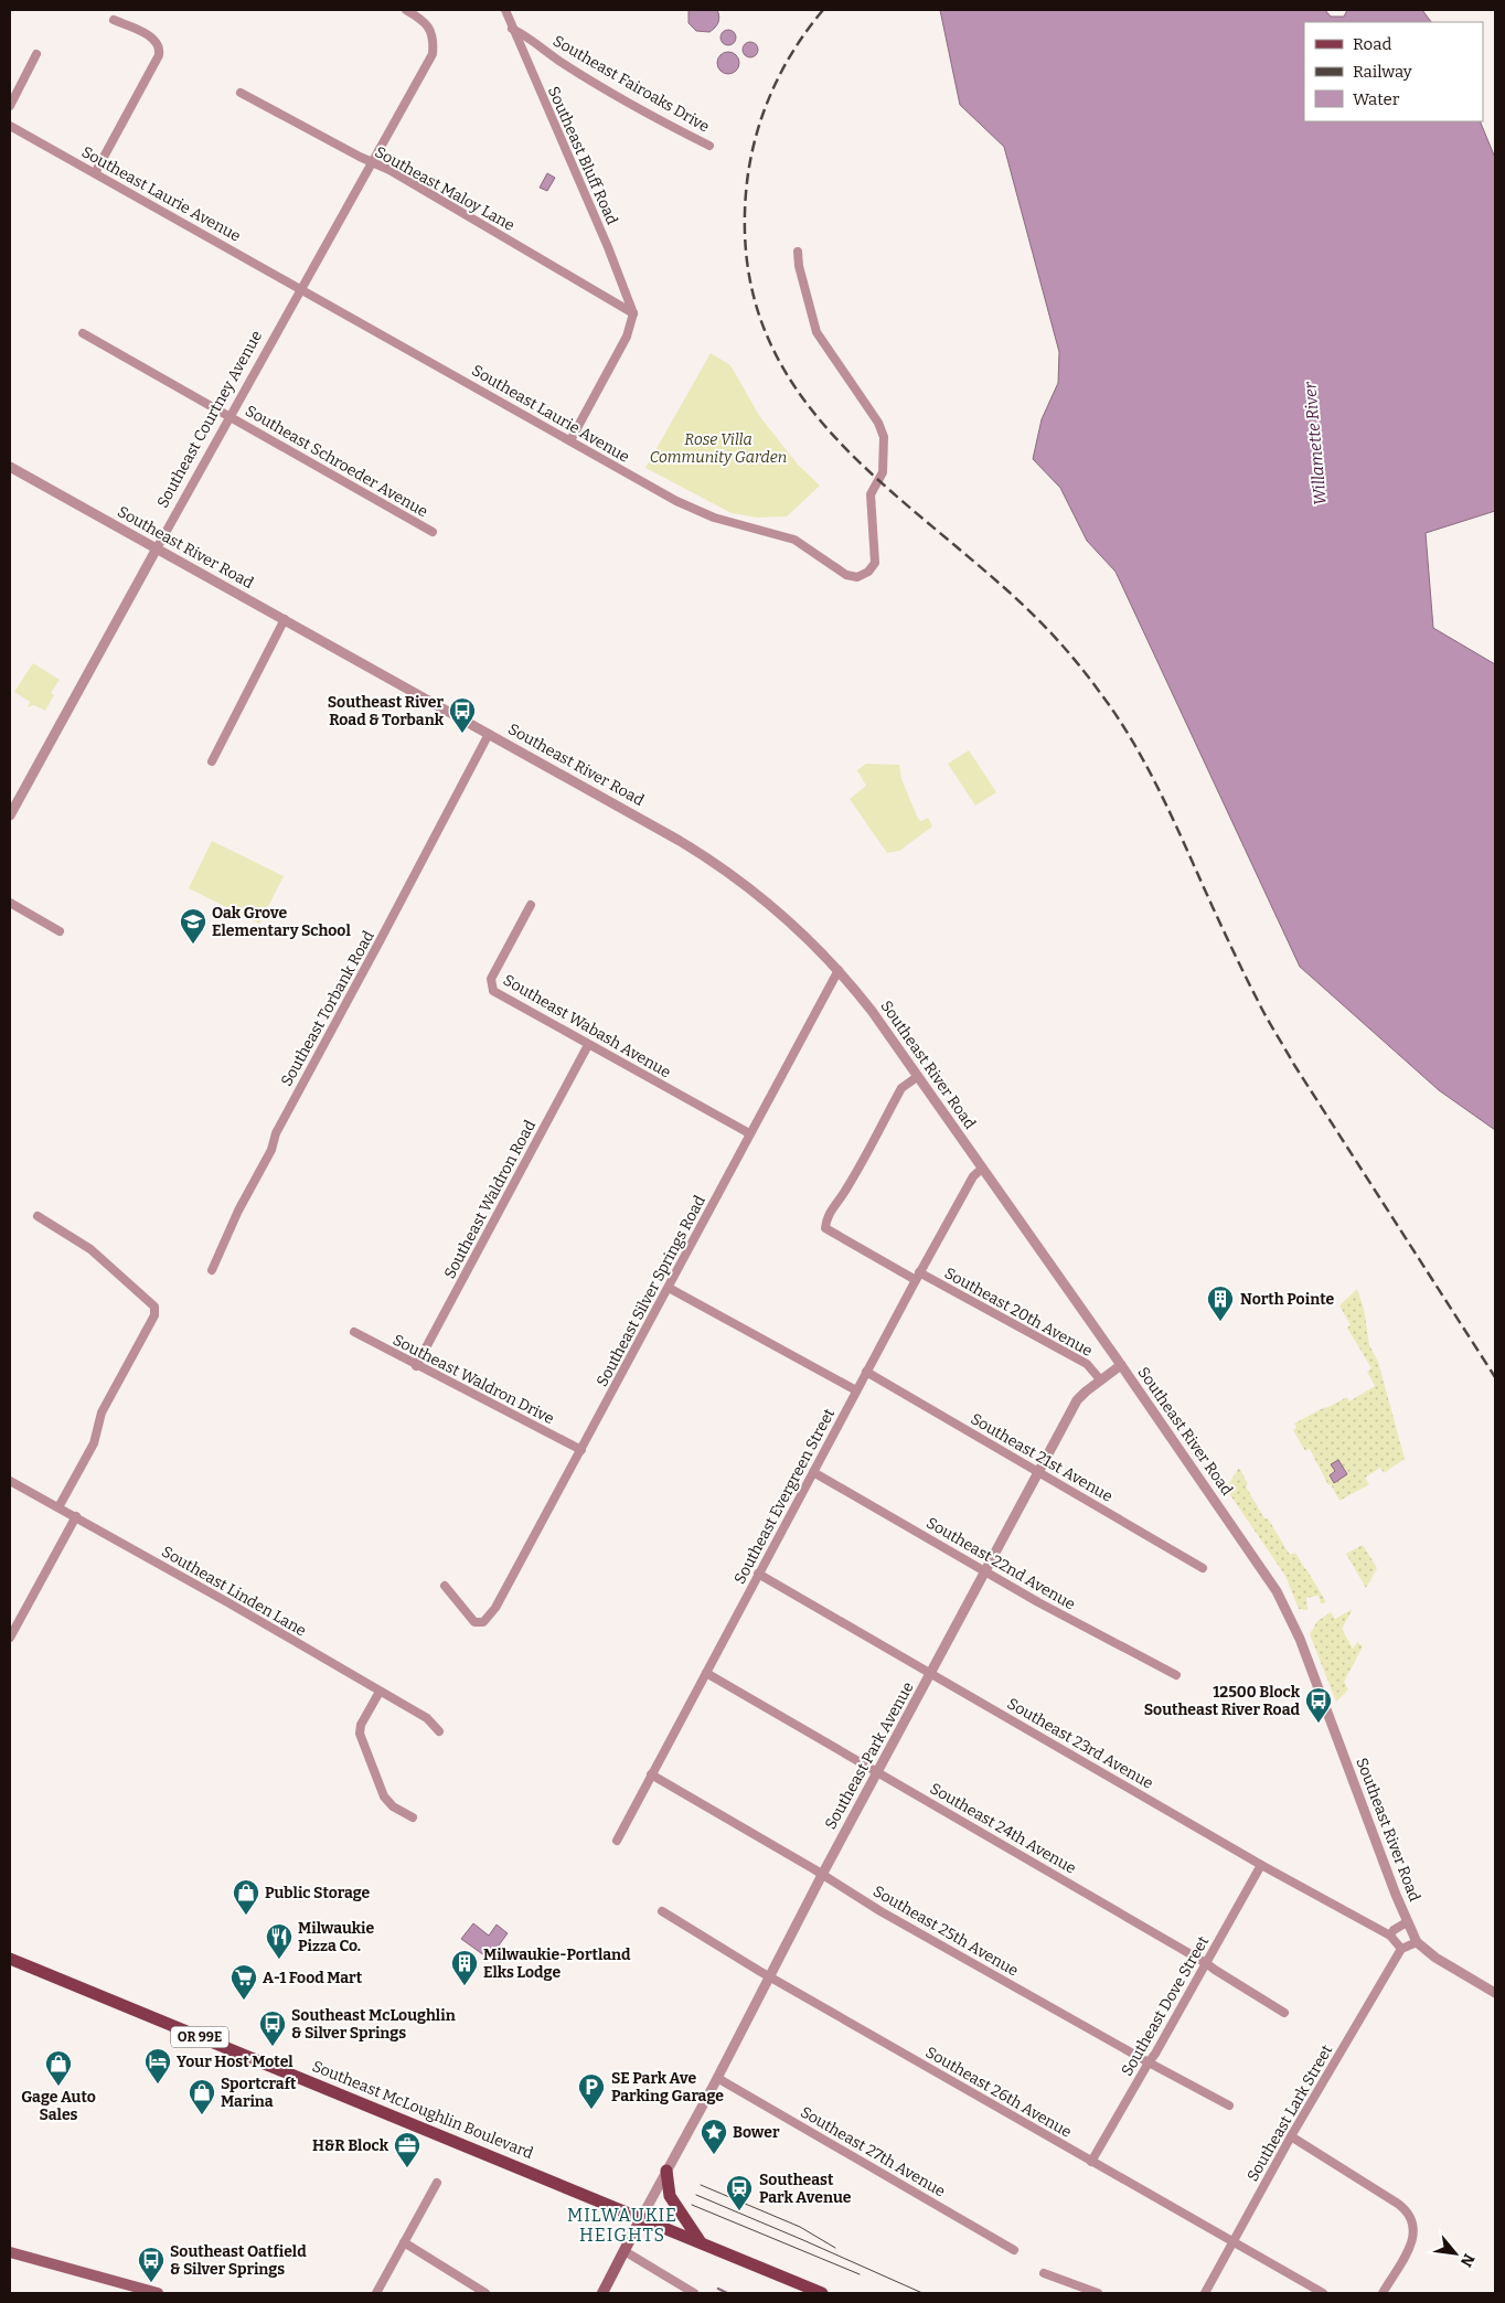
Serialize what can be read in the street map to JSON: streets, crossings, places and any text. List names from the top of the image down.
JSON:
{
  "streets": {
    "main road": ["Southeast Park Avenue", "OR 99E", "Southeast McLoughlin Boulevard"],
    "street": [
      "Southeast Fairoaks Drive",
      "Southeast Bluff Road",
      "Southeast Maloy Lane",
      "Southeast Laurie Avenue",
      "Southeast Courtney Avenue",
      "Southeast Schroeder Avenue",
      "Southeast River Road",
      "Southeast Torbank Road",
      "Southeast Wabash Avenue",
      "Southeast Waldron Road",
      "Southeast Silver Springs Road",
      "Southeast 20th Avenue",
      "Southeast Waldron Drive",
      "Southeast 21st Avenue",
      "Southeast Evergreen Street",
      "Southeast 22nd Avenue",
      "Southeast Linden Lane",
      "Southeast 23rd Avenue",
      "Southeast 24th Avenue",
      "Southeast 25th Avenue",
      "Southeast Dove Street",
      "Southeast 26th Avenue",
      "Southeast Lark Street",
      "Southeast 27th Avenue"
    ]
  },
  "crossings": [
    ["Southeast Fairoaks Drive", "Southeast Bluff Road"],
    ["Southeast Bluff Road", "Southeast Maloy Lane"],
    ["Southeast Maloy Lane", "Southeast Courtney Avenue"],
    ["Southeast Laurie Avenue", "Southeast Courtney Avenue"],
    ["Southeast Courtney Avenue", "Southeast Schroeder Avenue"],
    ["Southeast Courtney Avenue", "Southeast River Road"],
    ["Southeast River Road", "Southeast Torbank Road"],
    ["Southeast River Road", "Southeast Silver Springs Road"],
    ["Southeast River Road", "Southeast 20th Avenue"],
    ["Southeast River Road", "Southeast Evergreen Street"],
    ["Southeast River Road", "Southeast Park Avenue"],
    ["Southeast Wabash Avenue", "Southeast Waldron Road"],
    ["Southeast Wabash Avenue", "Southeast Silver Springs Road"],
    ["Southeast Waldron Road", "Southeast Waldron Drive"],
    ["Southeast Silver Springs Road", "Southeast Waldron Drive"],
    ["Southeast 20th Avenue", "Southeast Evergreen Street"],
    ["Southeast 20th Avenue", "Southeast Park Avenue"],
    ["Southeast 21st Avenue", "Southeast Evergreen Street"],
    ["Southeast 21st Avenue", "Southeast Park Avenue"],
    ["Southeast Evergreen Street", "Southeast 22nd Avenue"],
    ["Southeast Evergreen Street", "Southeast 23rd Avenue"],
    ["Southeast Evergreen Street", "Southeast 24th Avenue"],
    ["Southeast Evergreen Street", "Southeast 25th Avenue"],
    ["Southeast 22nd Avenue", "Southeast Park Avenue"],
    ["Southeast 23rd Avenue", "Southeast Park Avenue"],
    ["Southeast 23rd Avenue", "Southeast Dove Street"],
    ["Southeast Park Avenue", "Southeast 24th Avenue"],
    ["Southeast Park Avenue", "Southeast 25th Avenue"],
    ["Southeast Park Avenue", "Southeast 26th Avenue"],
    ["Southeast Park Avenue", "Southeast McLoughlin Boulevard"],
    ["Southeast Park Avenue", "Southeast 27th Avenue"],
    ["Southeast 24th Avenue", "Southeast Dove Street"],
    ["Southeast 25th Avenue", "Southeast Dove Street"],
    ["Southeast Dove Street", "Southeast 26th Avenue"],
    ["Southeast 26th Avenue", "Southeast Lark Street"]
  ],
  "districts": ["MILWAUKIE HEIGHTS"],
  "water": ["Willamette River"],
  "parks": ["Rose Villa Community Garden"],
  "places": {
    "bus stop": [
      "Southeast River Road & Torbank",
      "12500 Block Southeast River Road",
      "Southeast McLoughlin & Silver Springs",
      "Southeast Oatfield & Silver Springs"
    ],
    "school or university": ["Oak Grove Elementary School"],
    "building": ["North Pointe", "Milwaukie-Portland Elks Lodge"],
    "shop": ["Public Storage", "Gage Auto Sales", "Sportcraft Marina"],
    "restaurant": ["Milwaukie Pizza Co."],
    "supermarket": ["A-1 Food Mart"],
    "hotel": ["Your Host Motel"],
    "parking": ["SE Park Ave Parking Garage"],
    "place": ["Bower"],
    "office": ["H&R Block"],
    "station": ["Southeast Park Avenue"]
  },
  "legend": ["Road", "Railway", "Water"],
  "north": "bottom right"
}
